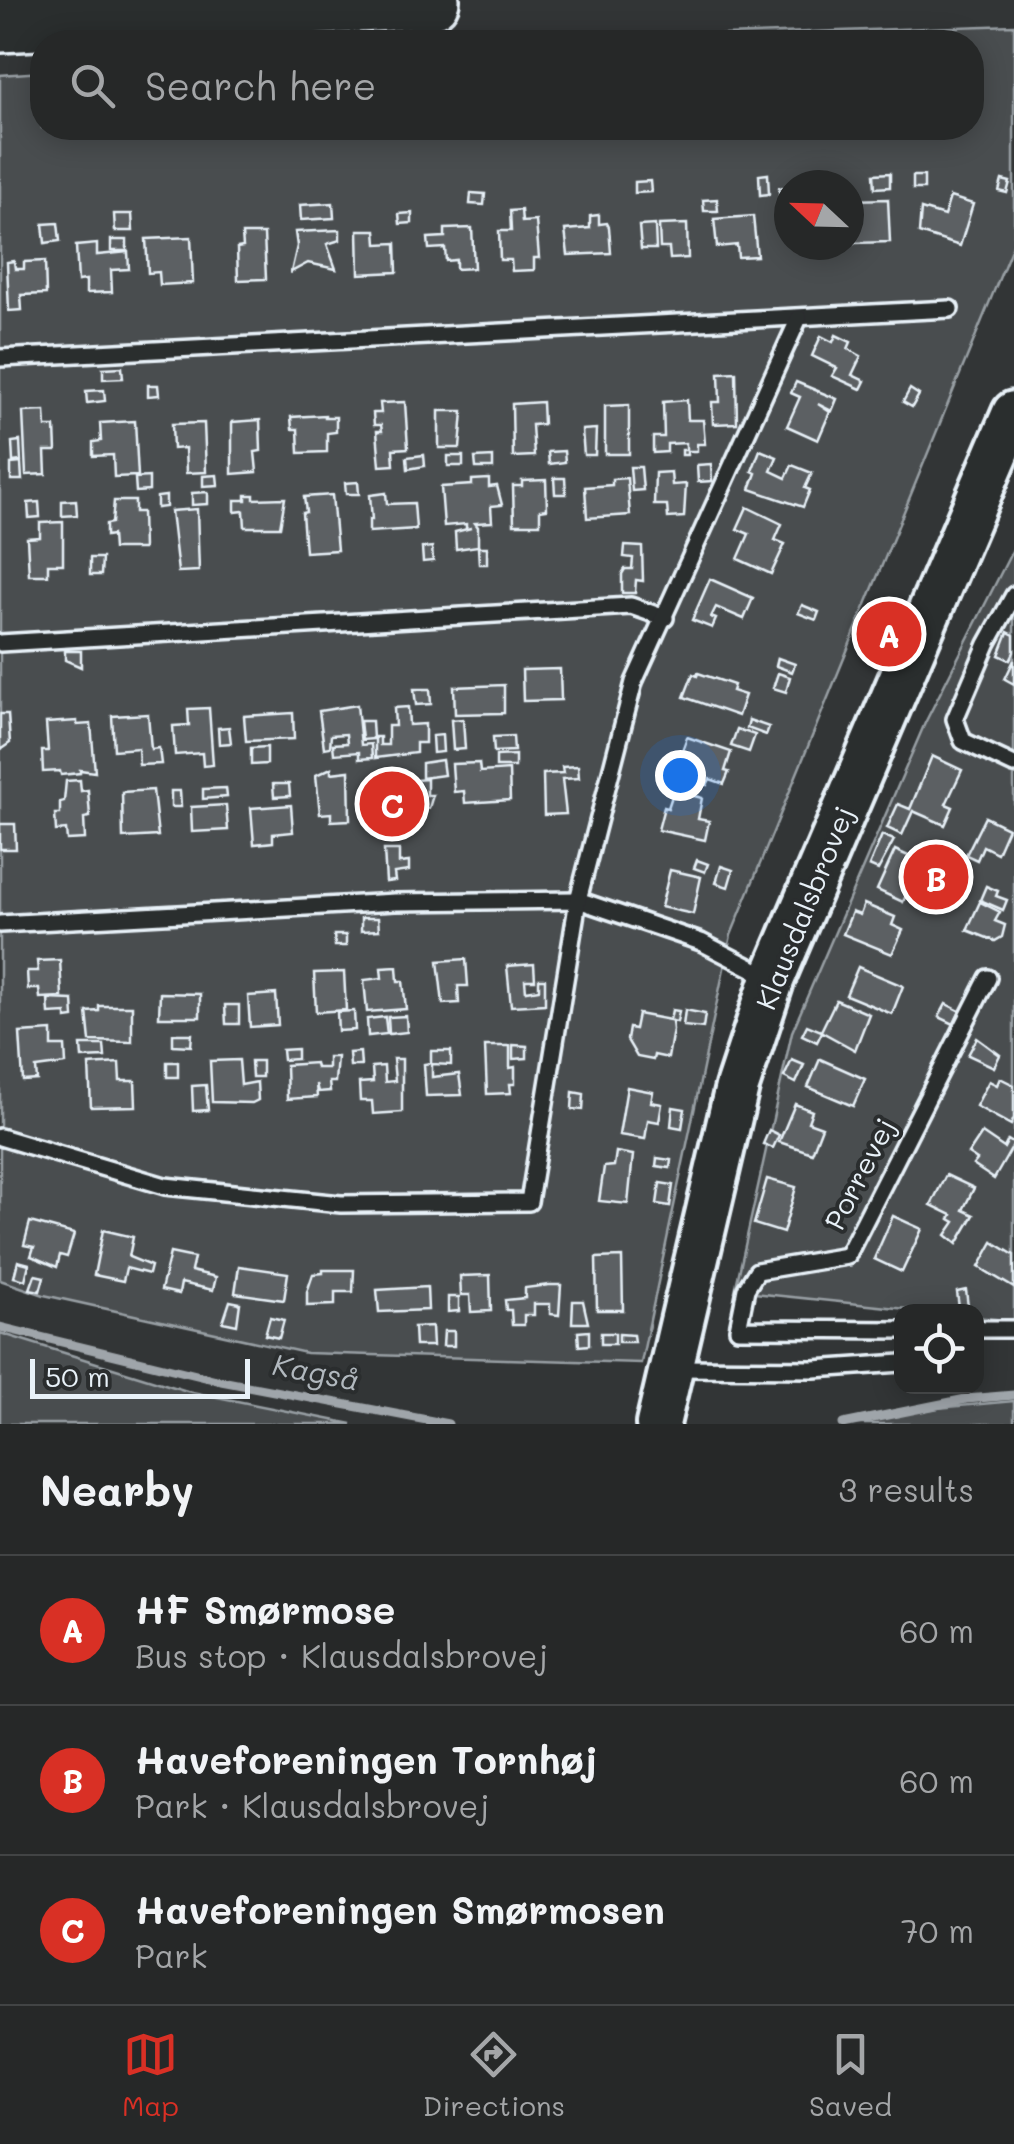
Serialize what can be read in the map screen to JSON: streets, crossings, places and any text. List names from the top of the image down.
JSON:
{
  "streets": {
    "street": ["Klausdalsbrovej"],
    "lane": ["Porrevej"]
  },
  "water": ["Kagså"],
  "scale_bar": "50 m",
  "north": "left",
  "page": {
    "search": "Search here",
    "pins": ["A", "C", "B"],
    "scale": "50 m",
    "heading": ["Nearby", "3 results"],
    "list": [
      {
        "mark": "A",
        "name": "HF Smørmose",
        "note": "Bus stop · Klausdalsbrovej",
        "value": "60 m"
      },
      {
        "mark": "B",
        "name": "Haveforeningen Tornhøj",
        "note": "Park · Klausdalsbrovej",
        "value": "60 m"
      },
      {
        "mark": "C",
        "name": "Haveforeningen Smørmosen",
        "note": "Park",
        "value": "70 m"
      }
    ],
    "nav": ["Map", "Directions", "Saved"]
  }
}
